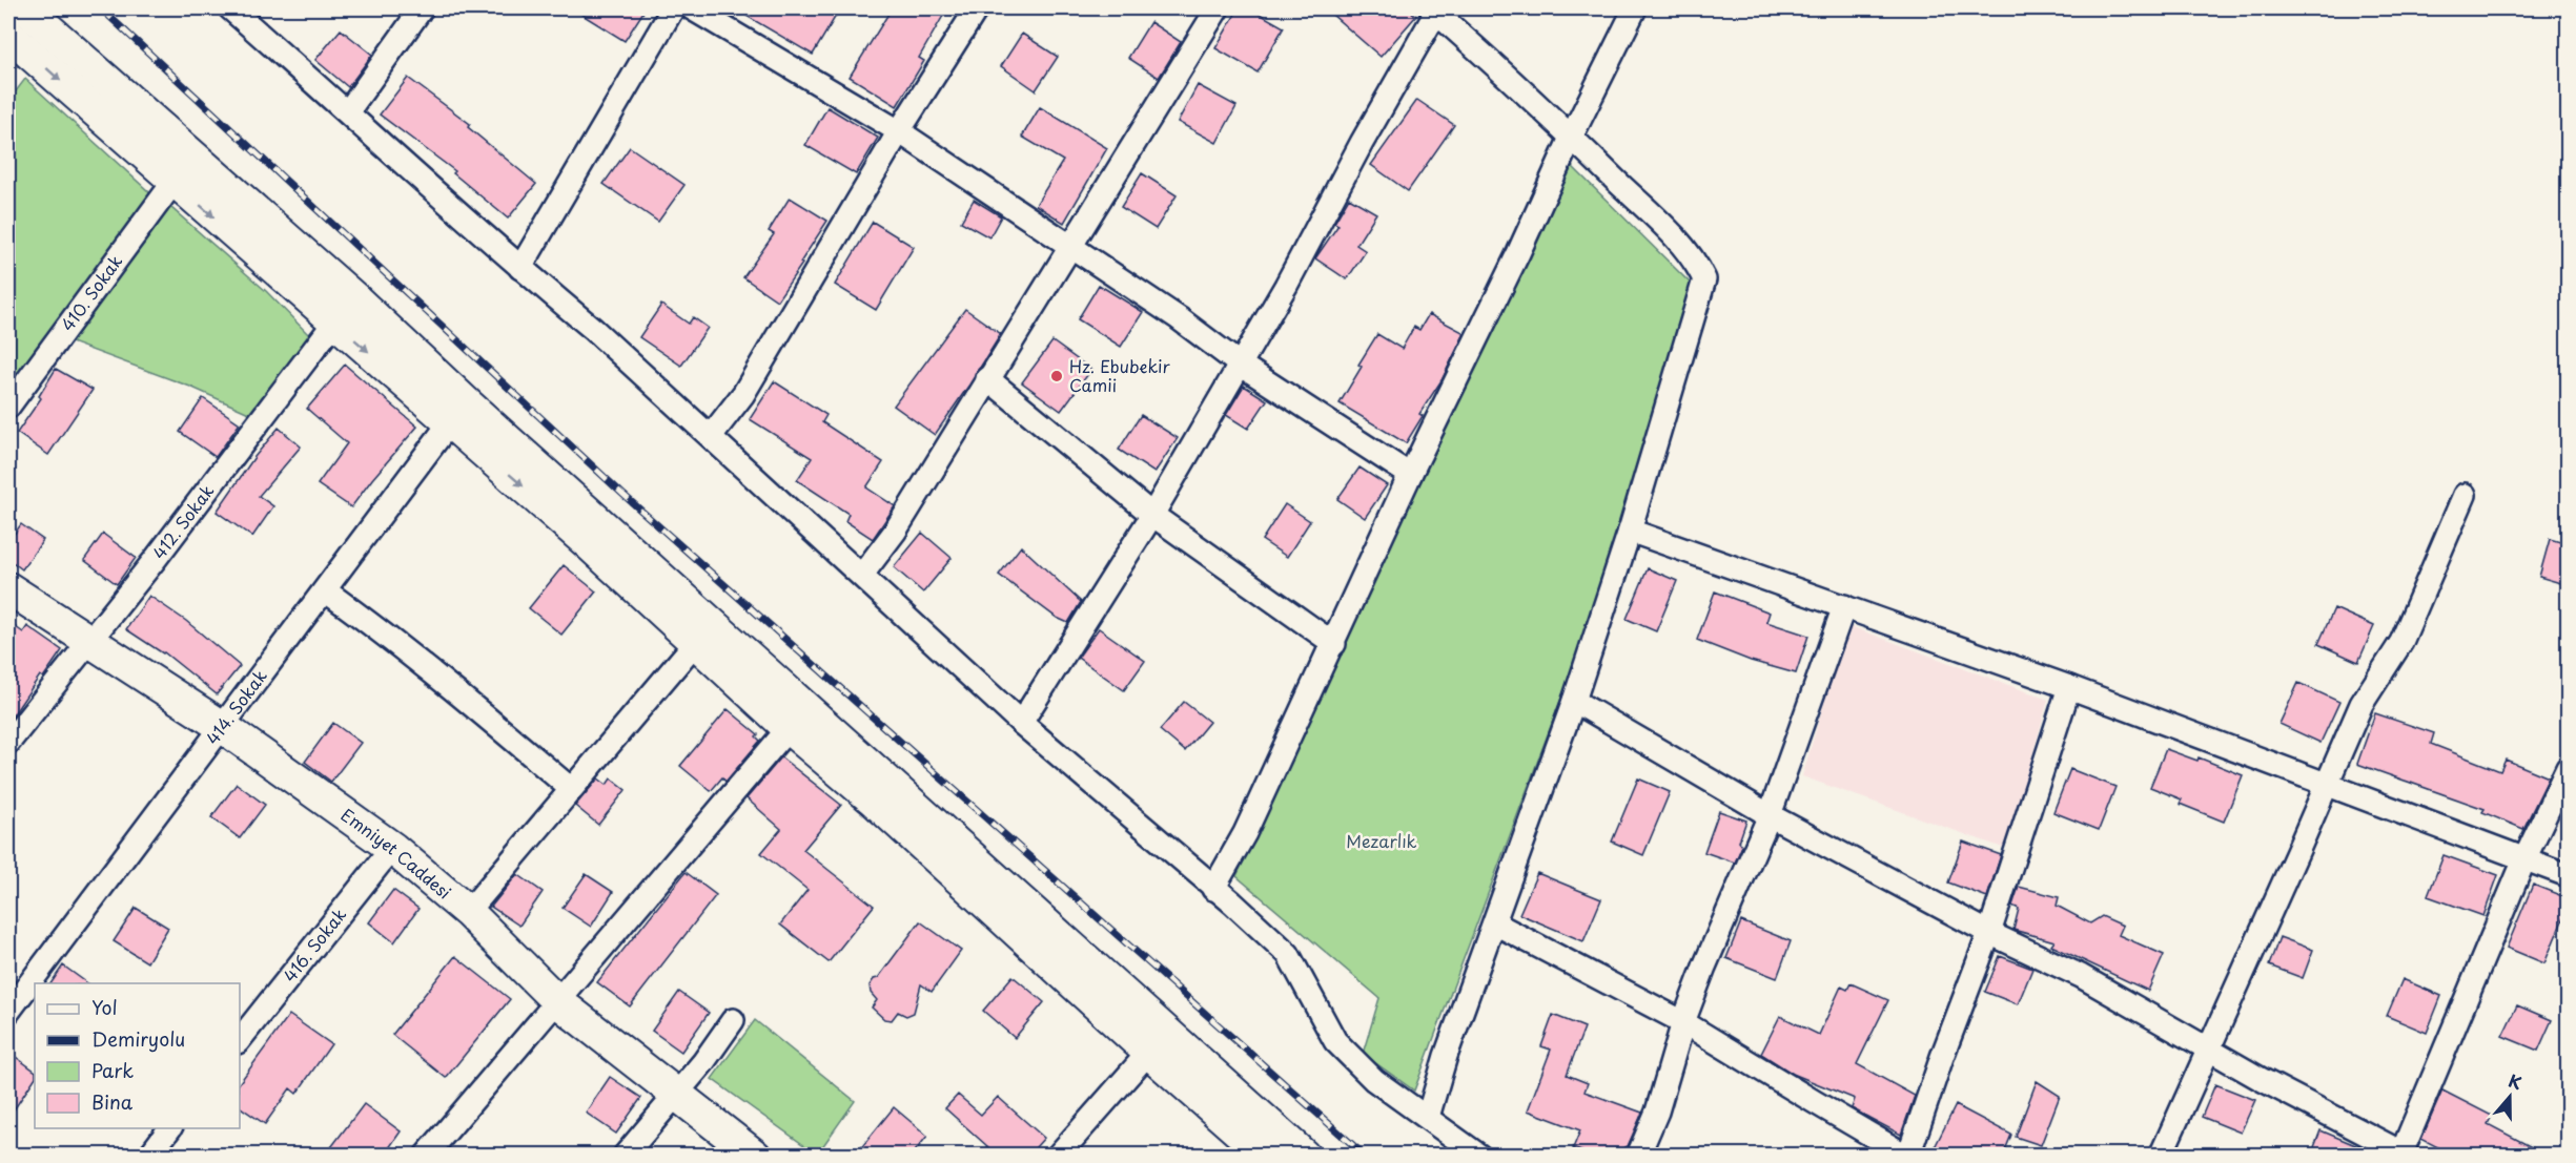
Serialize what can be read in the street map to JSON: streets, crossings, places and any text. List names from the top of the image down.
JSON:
{
  "streets": {
    "street": [
      "410. Sokak",
      "412. Sokak",
      "414. Sokak",
      "Emniyet Caddesi",
      "416. Sokak"
    ]
  },
  "crossings": [
    ["412. Sokak", "Emniyet Caddesi"],
    ["414. Sokak", "Emniyet Caddesi"],
    ["Emniyet Caddesi", "416. Sokak"]
  ],
  "parks": ["Mezarlık"],
  "places": ["Hz. Ebubekir Camii"],
  "legend": [
    "Yol",
    "Demiryolu",
    "Park",
    "Bina"
  ],
  "north": "top"
}
